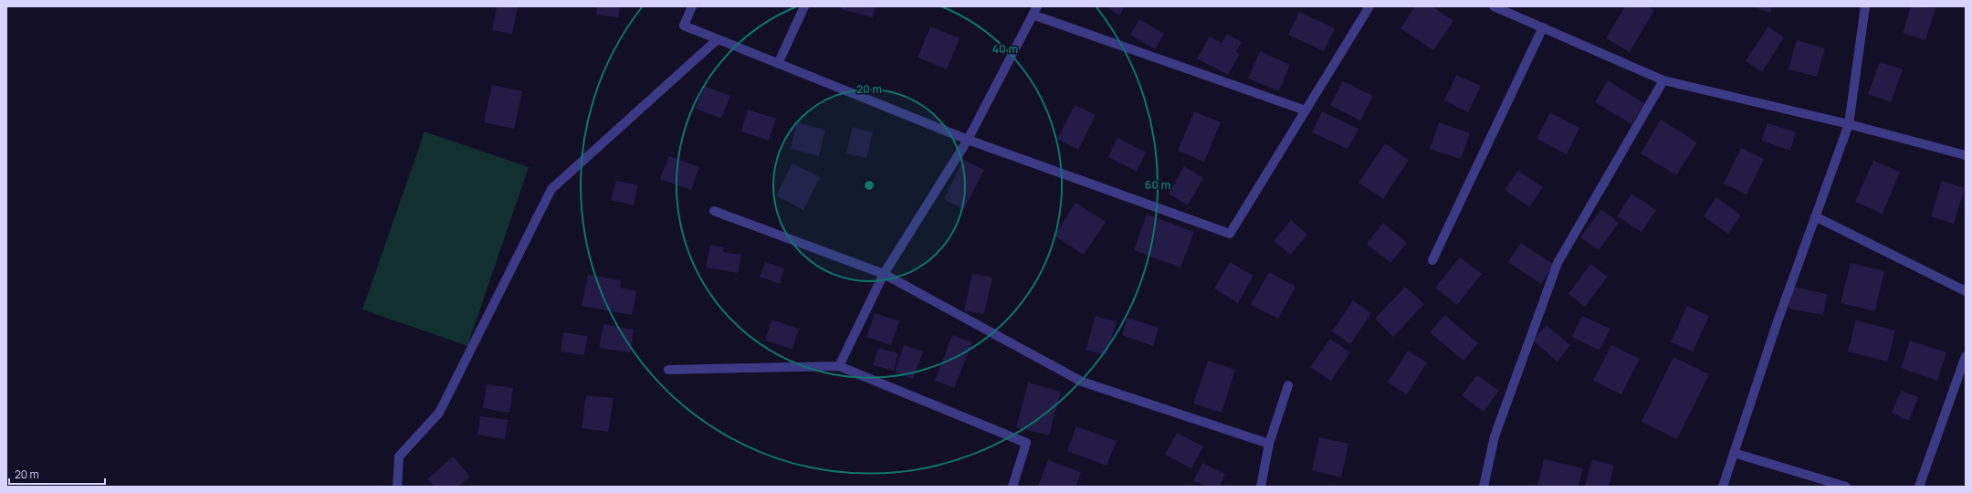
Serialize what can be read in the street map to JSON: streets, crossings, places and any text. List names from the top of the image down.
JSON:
{
  "scale_bar": "20 m",
  "rings": ["40 m", "20 m", "60 m"]
}
